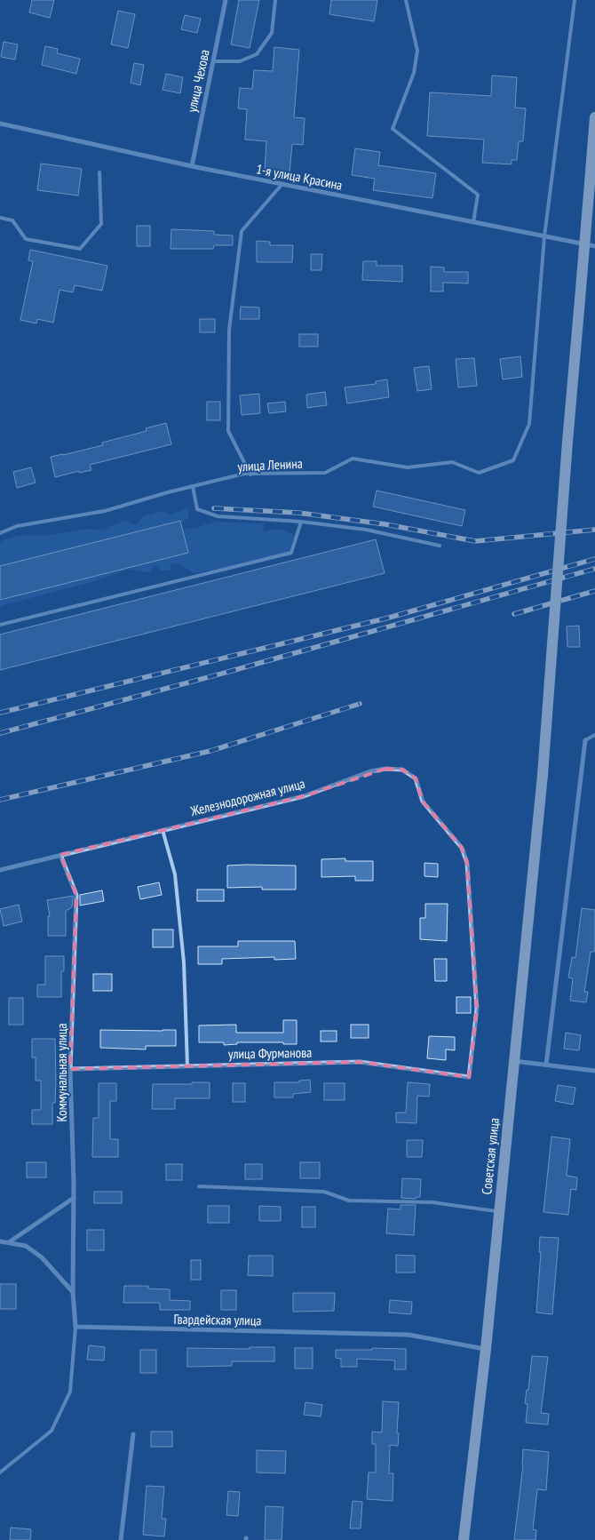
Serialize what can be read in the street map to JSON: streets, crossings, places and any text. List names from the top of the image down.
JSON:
{
  "streets": {
    "main road": ["Советская улица"],
    "street": [
      "улица Чехова",
      "1-я улица Красина",
      "Железнодорожная улица",
      "улица Фурманова",
      "Коммунальная улица",
      "Гвардейская улица"
    ],
    "lane": ["улица Ленина"]
  },
  "crossings": [
    ["улица Чехова", "1-я улица Красина"],
    ["1-я улица Красина", "улица Ленина"],
    ["Железнодорожная улица", "улица Фурманова"],
    ["Железнодорожная улица", "Коммунальная улица"],
    ["улица Фурманова", "Коммунальная улица"],
    ["Советская улица", "Гвардейская улица"]
  ]
}
